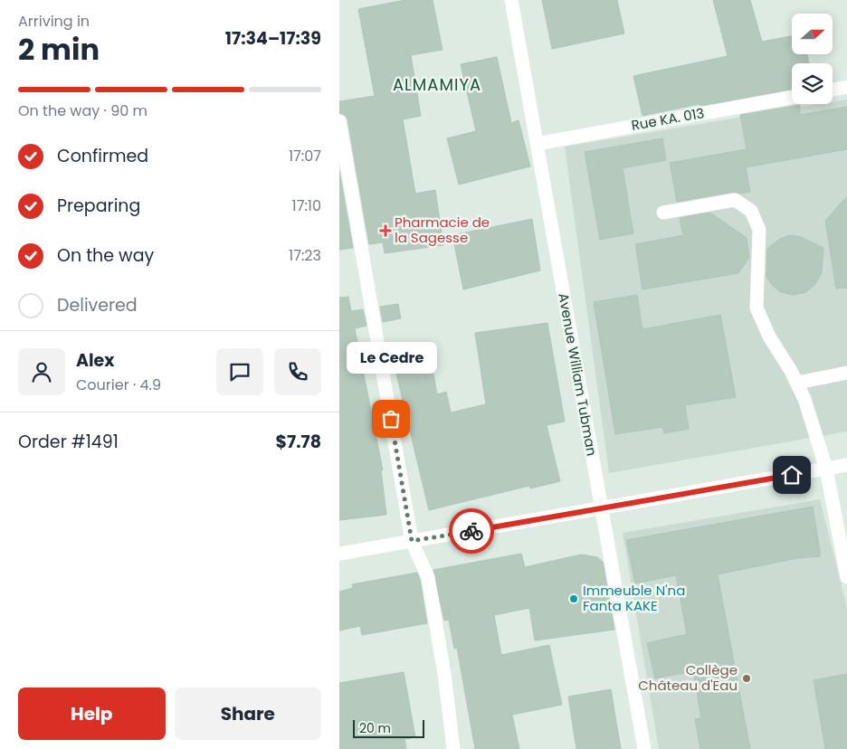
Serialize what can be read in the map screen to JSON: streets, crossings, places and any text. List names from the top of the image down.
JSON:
{
  "streets": {
    "street": ["Rue KA. 013", "Avenue William Tubman"]
  },
  "crossings": [
    ["Rue KA. 013", "Avenue William Tubman"]
  ],
  "districts": ["ALMAMIYA"],
  "places": {
    "health": ["Pharmacie de la Sagesse"],
    "other": ["Le Cedre", "Immeuble N'na Fanta KAKE", "Collège Château d'Eau"]
  },
  "scale_bar": "20 m",
  "north": "right",
  "page": {
    "heading": ["2 min", "Arriving in", "17:34–17:39"],
    "panel": [
      "Alex",
      "Courier · 4.9",
      "Order #1491",
      "$7.78"
    ],
    "bar": "On the way · 90 m",
    "list": [
      ["Confirmed", "17:07"],
      ["Preparing", "17:10"],
      ["On the way", "17:23"],
      "Delivered"
    ],
    "bubble": "Le Cedre",
    "buttons": ["Help", "Share"],
    "scale": "20 m"
  }
}
